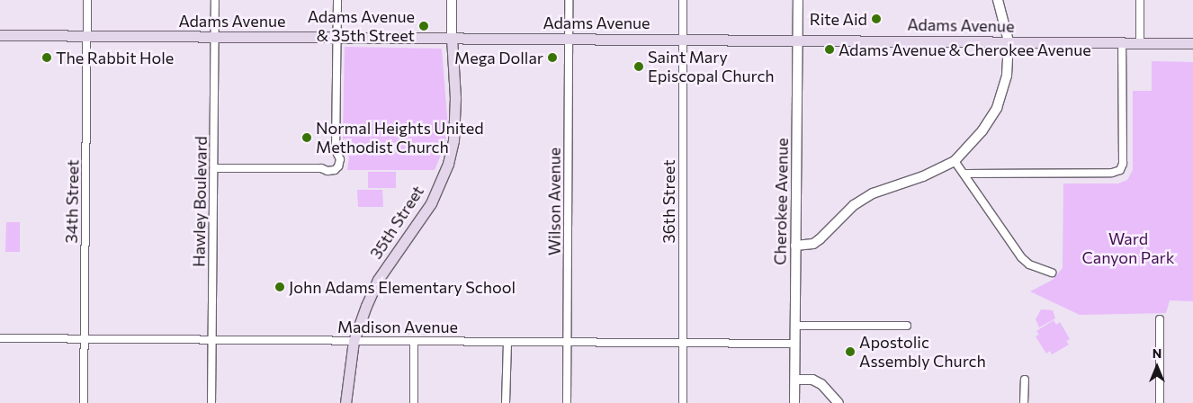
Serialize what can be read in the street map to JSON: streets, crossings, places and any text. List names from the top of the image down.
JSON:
{
  "streets": {
    "main road": ["Adams Avenue", "35th Street"],
    "street": [
      "34th Street",
      "Hawley Boulevard",
      "Wilson Avenue",
      "36th Street",
      "Cherokee Avenue",
      "Madison Avenue"
    ]
  },
  "crossings": [
    ["Adams Avenue", "34th Street"],
    ["Adams Avenue", "Hawley Boulevard"],
    ["Adams Avenue", "Wilson Avenue"],
    ["Adams Avenue", "36th Street"],
    ["Adams Avenue", "Cherokee Avenue"],
    ["Adams Avenue", "35th Street"],
    ["34th Street", "Madison Avenue"],
    ["Hawley Boulevard", "Madison Avenue"],
    ["Wilson Avenue", "Madison Avenue"],
    ["36th Street", "Madison Avenue"],
    ["Cherokee Avenue", "Madison Avenue"],
    ["35th Street", "Madison Avenue"]
  ],
  "parks": ["Ward Canyon Park"],
  "places": [
    "Rite Aid",
    "Adams Avenue & 35th Street",
    "Adams Avenue & Cherokee Avenue",
    "The Rabbit Hole",
    "Mega Dollar",
    "Saint Mary Episcopal Church",
    "Normal Heights United Methodist Church",
    "John Adams Elementary School",
    "Apostolic Assembly Church"
  ],
  "north": "top"
}
